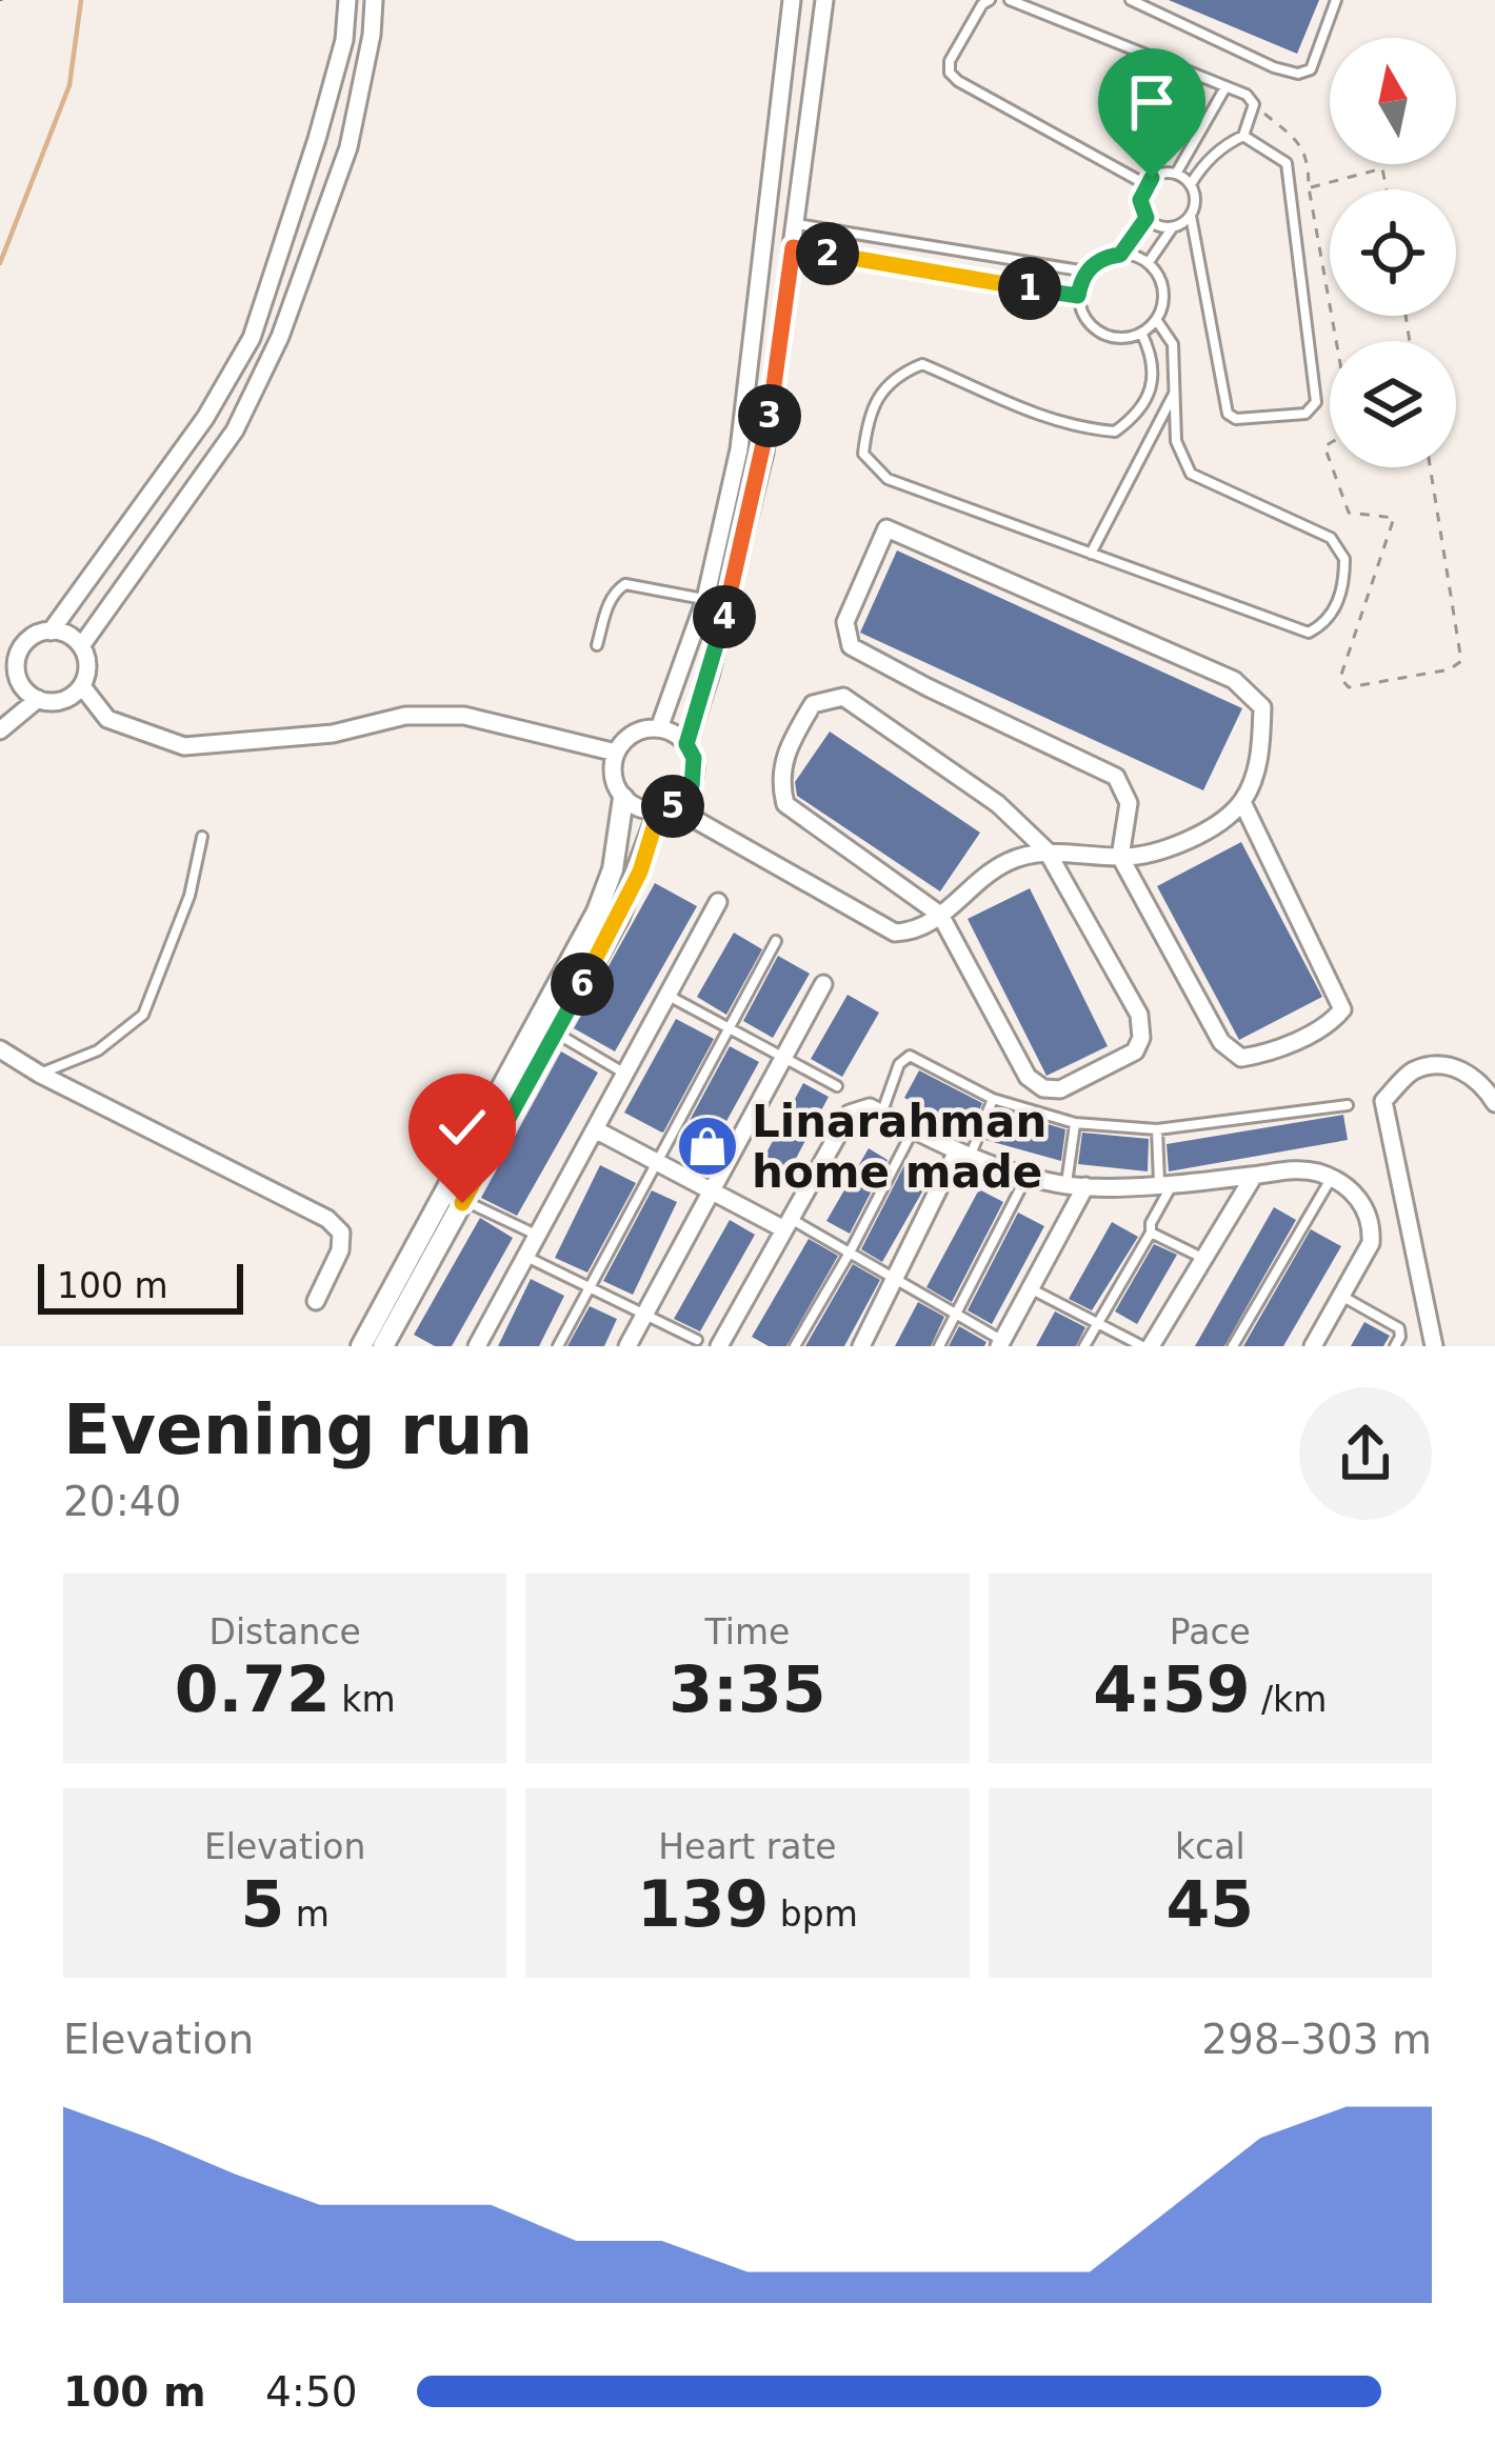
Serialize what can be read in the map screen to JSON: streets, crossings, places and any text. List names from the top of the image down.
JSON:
{
  "places": {
    "shop": ["Linarahman home made"]
  },
  "scale_bar": "100 m",
  "north": "top",
  "page": {
    "pins": [
      "2",
      "1",
      "3",
      "4",
      "5",
      "6"
    ],
    "scale": "100 m",
    "heading": ["Evening run", "20:40"],
    "stats": [
      ["Distance", "0.72 km"],
      ["Time", "3:35"],
      ["Pace", "4:59 /km"],
      ["Elevation", "5 m"],
      ["Heart rate", "139 bpm"],
      ["kcal", "45"]
    ],
    "chart": ["Elevation", "298–303 m"],
    "list": [
      {
        "name": "100 m",
        "note": "4:50"
      }
    ]
  }
}
